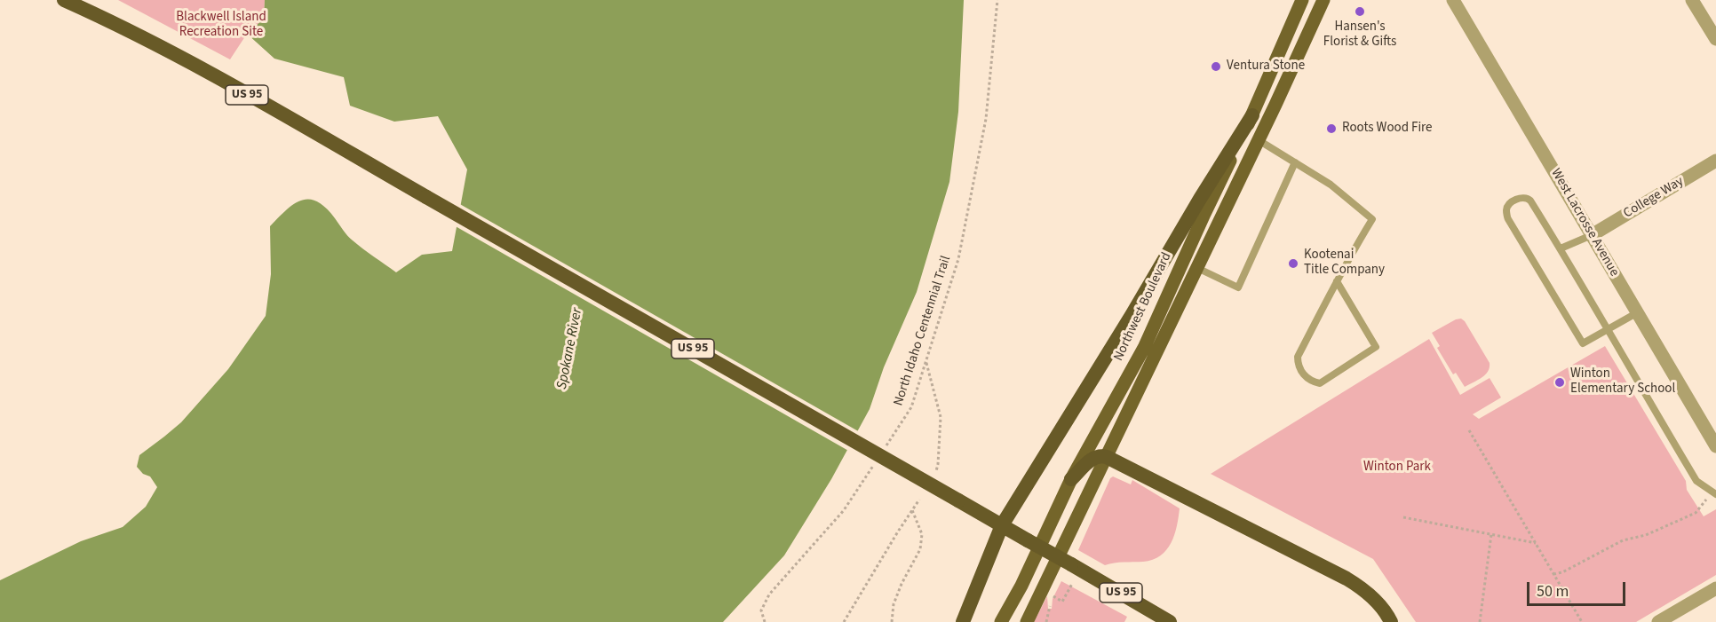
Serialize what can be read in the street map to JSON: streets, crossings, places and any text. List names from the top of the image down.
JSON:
{
  "streets": {
    "highway": ["US 95"],
    "main road": ["Northwest Boulevard"],
    "street": ["College Way", "West Lacrosse Avenue"],
    "path": ["North Idaho Centennial Trail"]
  },
  "crossings": [
    ["College Way", "West Lacrosse Avenue"]
  ],
  "water": ["Spokane River"],
  "parks": ["Blackwell Island Recreation Site", "Winton Park"],
  "places": [
    "Hansen's Florist & Gifts",
    "Ventura Stone",
    "Roots Wood Fire",
    "Kootenai Title Company",
    "Winton Elementary School"
  ],
  "scale_bar": "50 m"
}
